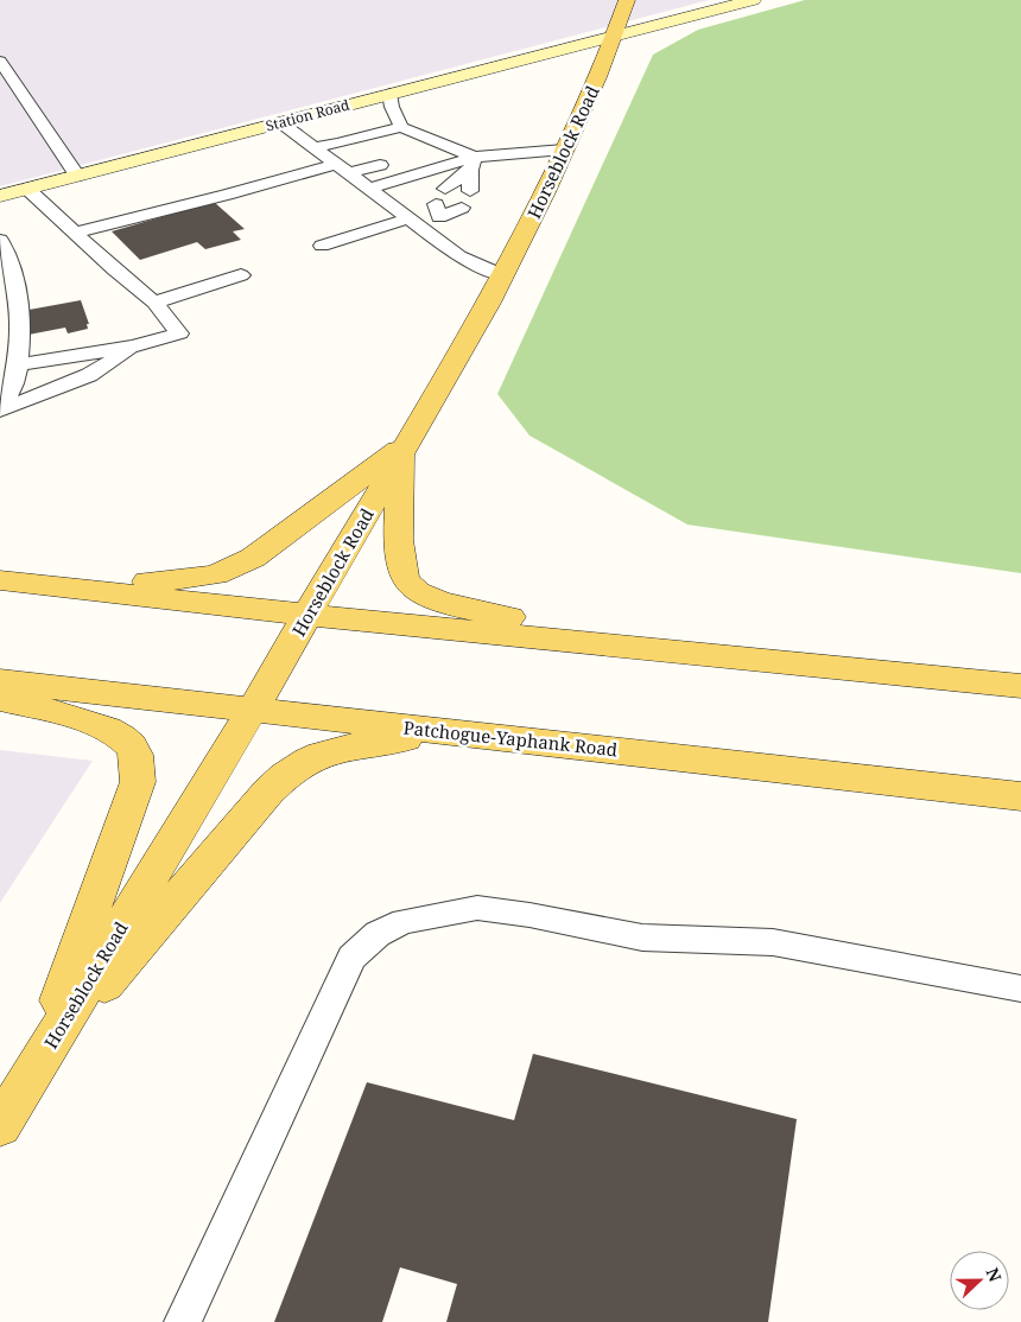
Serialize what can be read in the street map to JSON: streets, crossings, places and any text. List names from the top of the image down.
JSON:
{
  "streets": {
    "main road": ["Station Road", "Horseblock Road", "Patchogue-Yaphank Road"]
  },
  "crossings": [
    ["Station Road", "Horseblock Road"],
    ["Horseblock Road", "Patchogue-Yaphank Road"]
  ],
  "north": "right"
}
